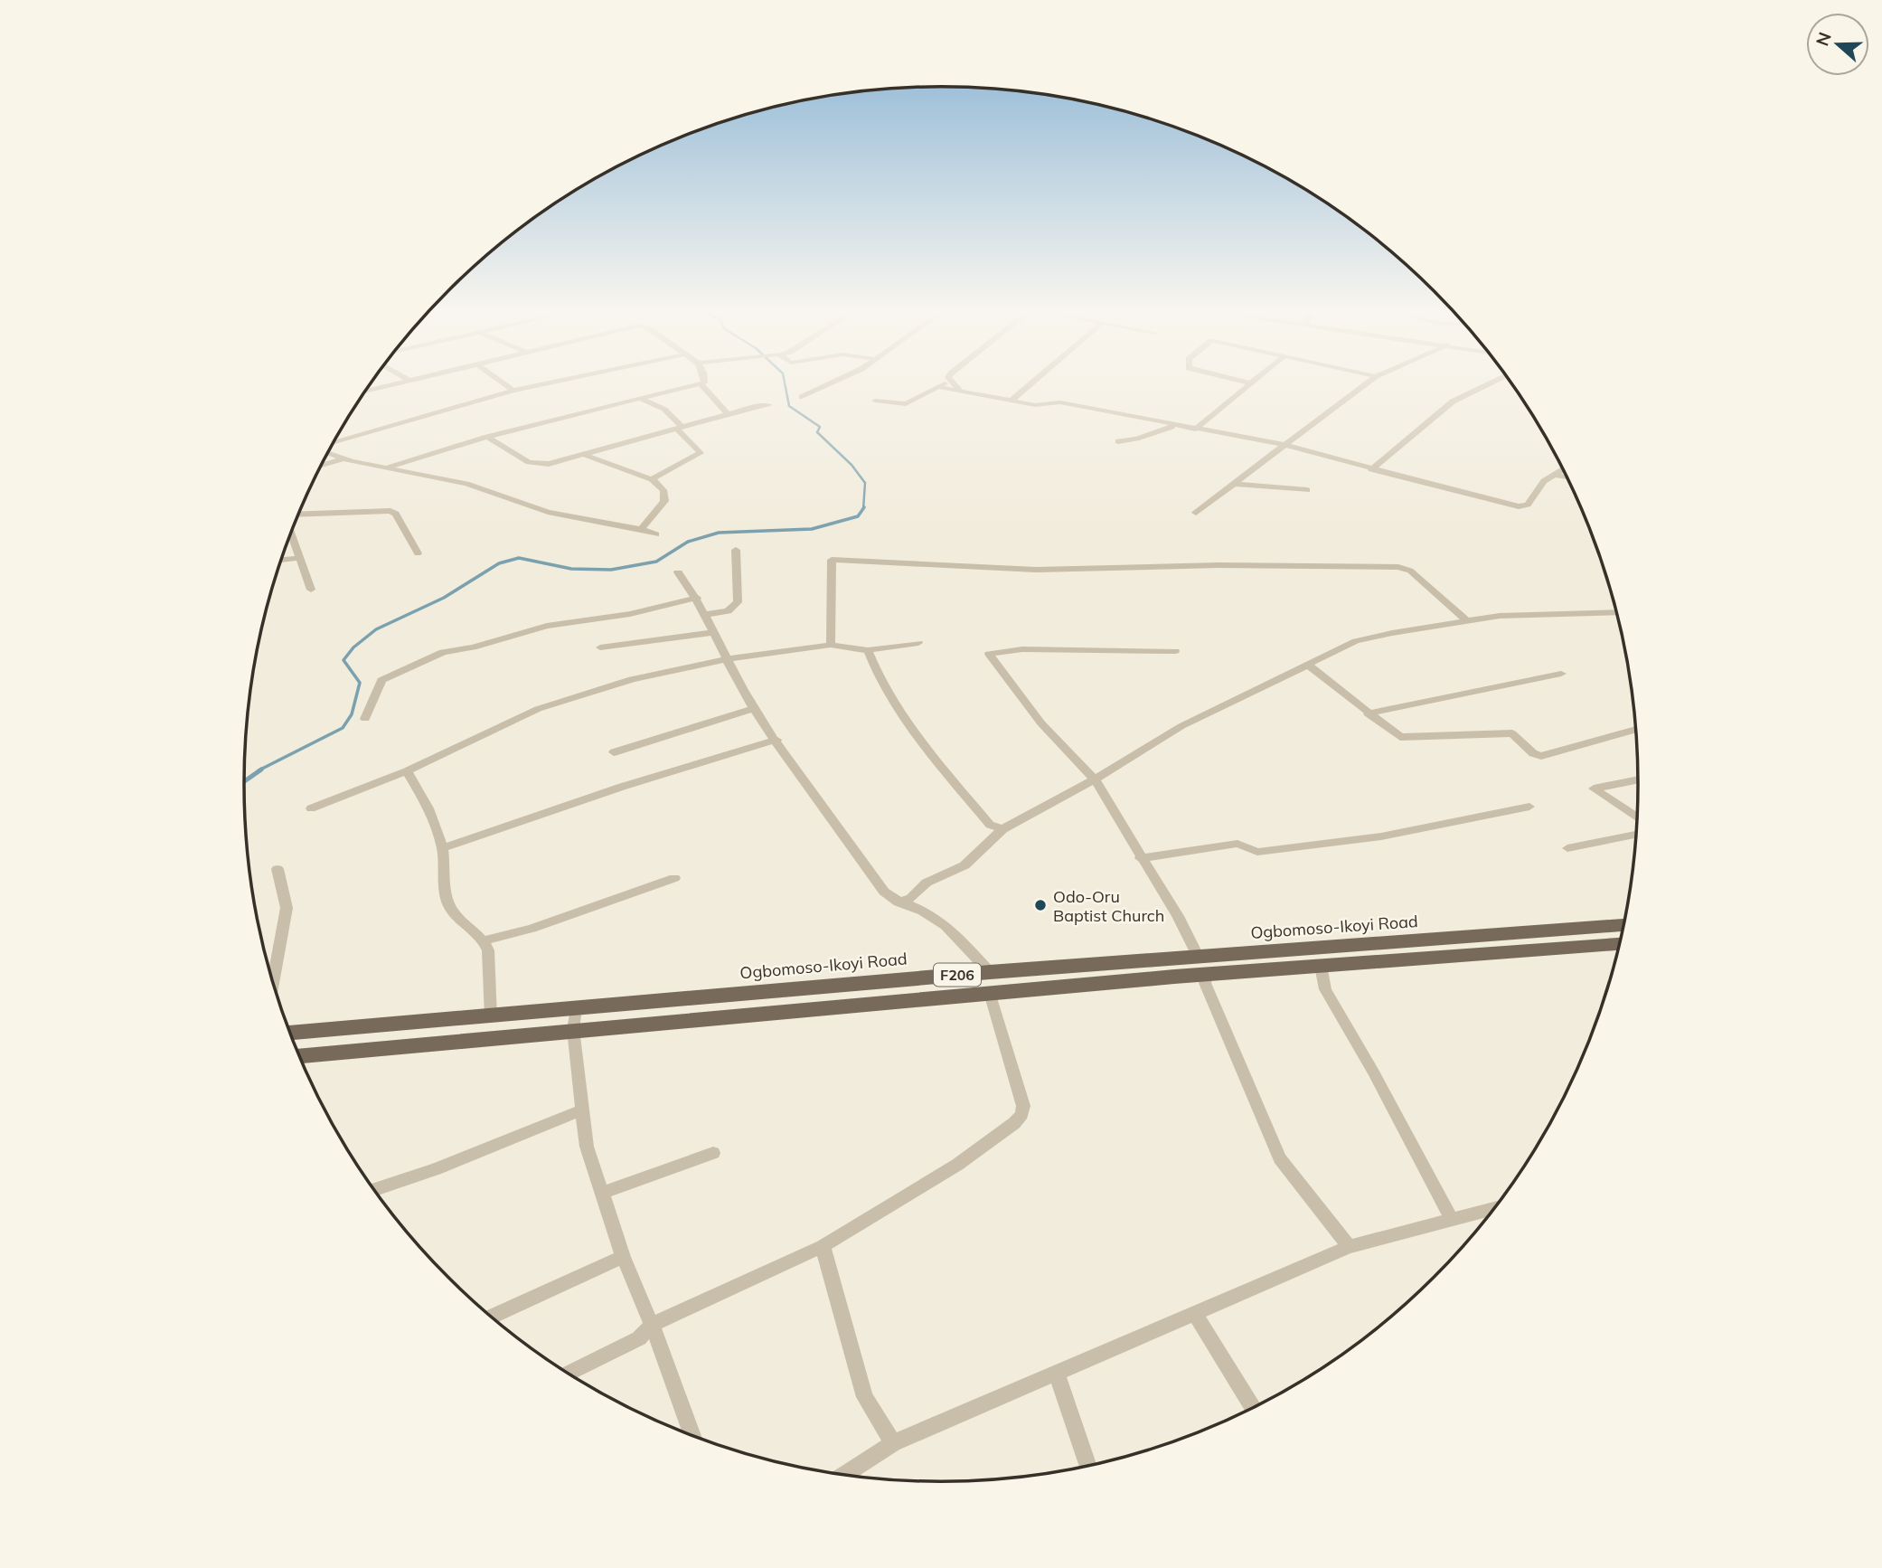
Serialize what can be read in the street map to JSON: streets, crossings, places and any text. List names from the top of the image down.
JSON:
{
  "streets": {
    "main road": ["Ogbomoso-Ikoyi Road", "F206"]
  },
  "places": ["Odo-Oru Baptist Church"],
  "north": "left"
}
